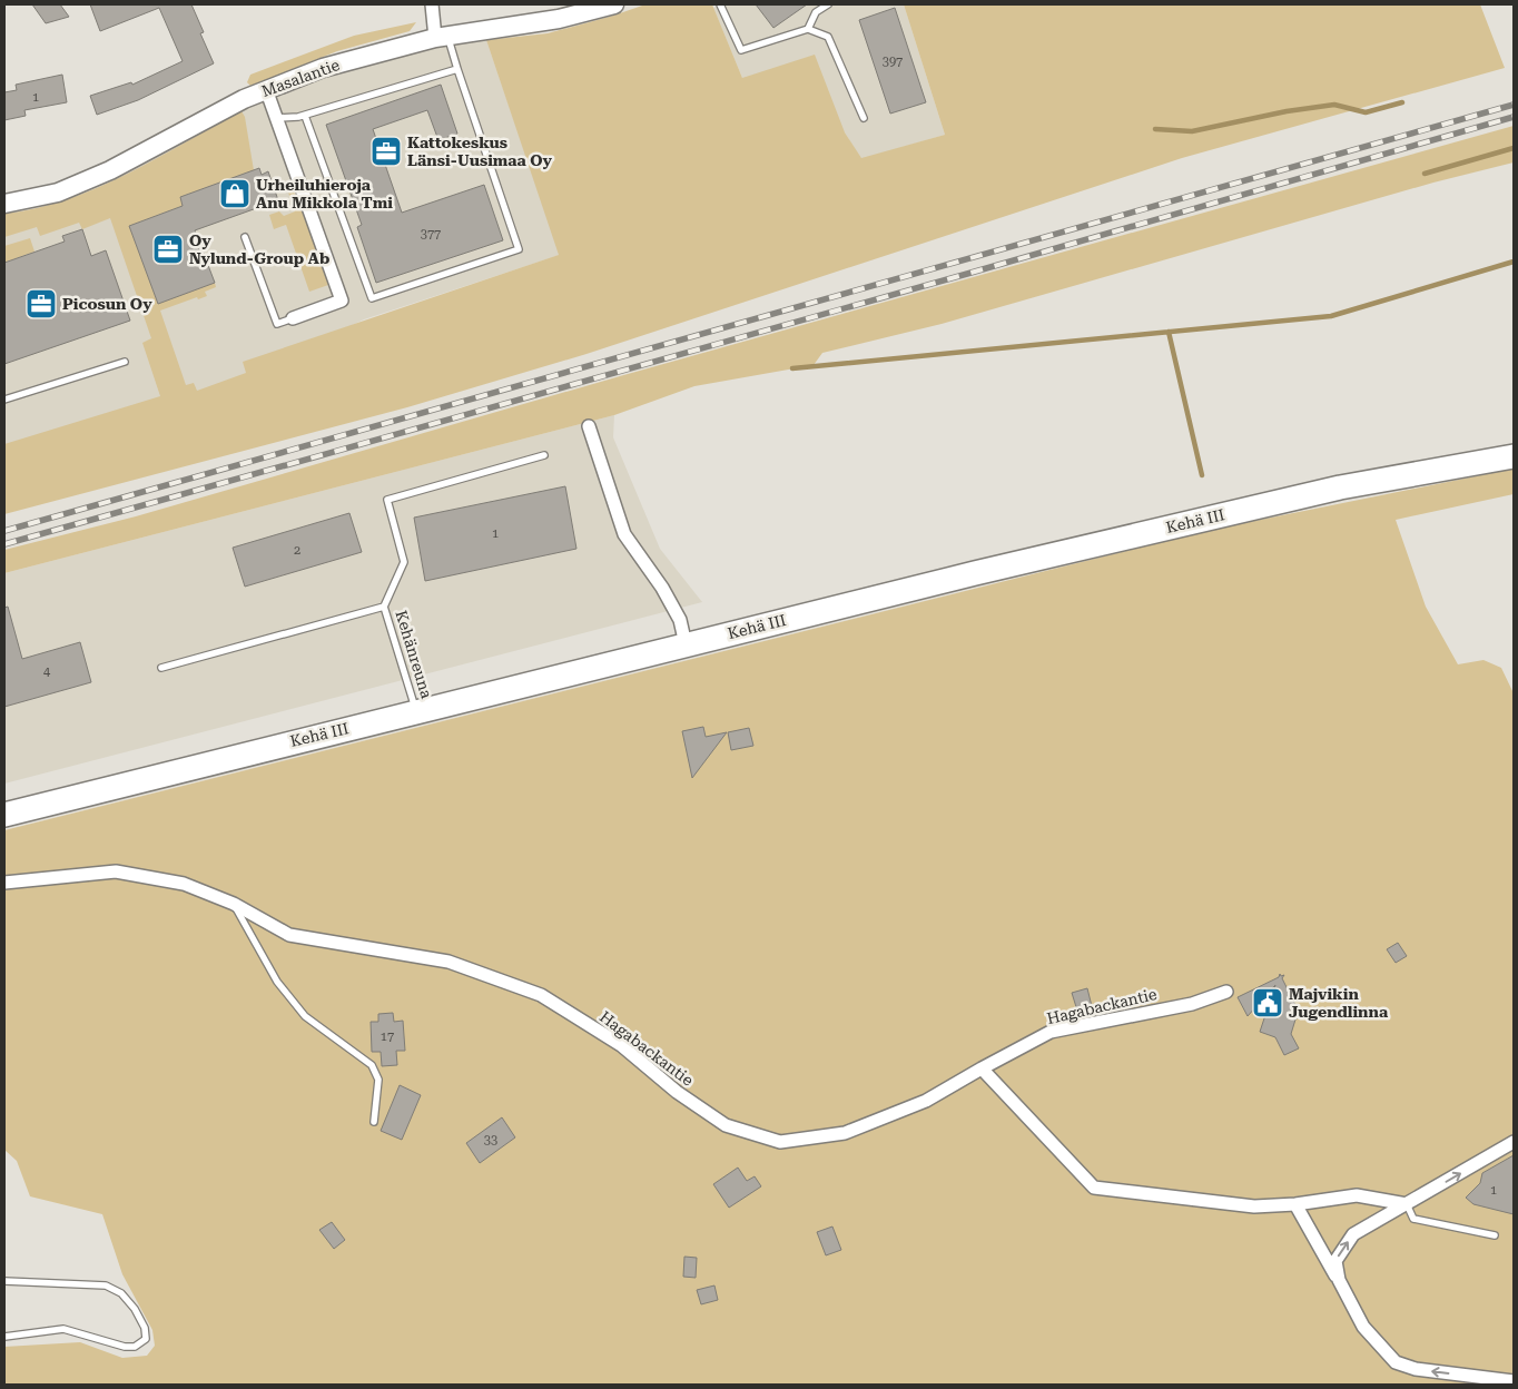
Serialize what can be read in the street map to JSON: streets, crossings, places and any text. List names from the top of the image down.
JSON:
{
  "streets": {
    "highway": ["Kehä III"],
    "street": ["Masalantie", "Hagabackantie"],
    "lane": ["Kehänreuna"]
  },
  "crossings": [
    ["Kehä III", "Kehänreuna"]
  ],
  "places": {
    "office": ["Kattokeskus Länsi-Uusimaa Oy", "Oy Nylund-Group Ab", "Picosun Oy"],
    "shop": ["Urheiluhieroja Anu Mikkola Tmi"],
    "public building": ["Majvikin Jugendlinna"]
  },
  "house_numbers": [
    "397",
    "1",
    "377",
    "1",
    "2",
    "4",
    "17",
    "33",
    "1"
  ]
}
